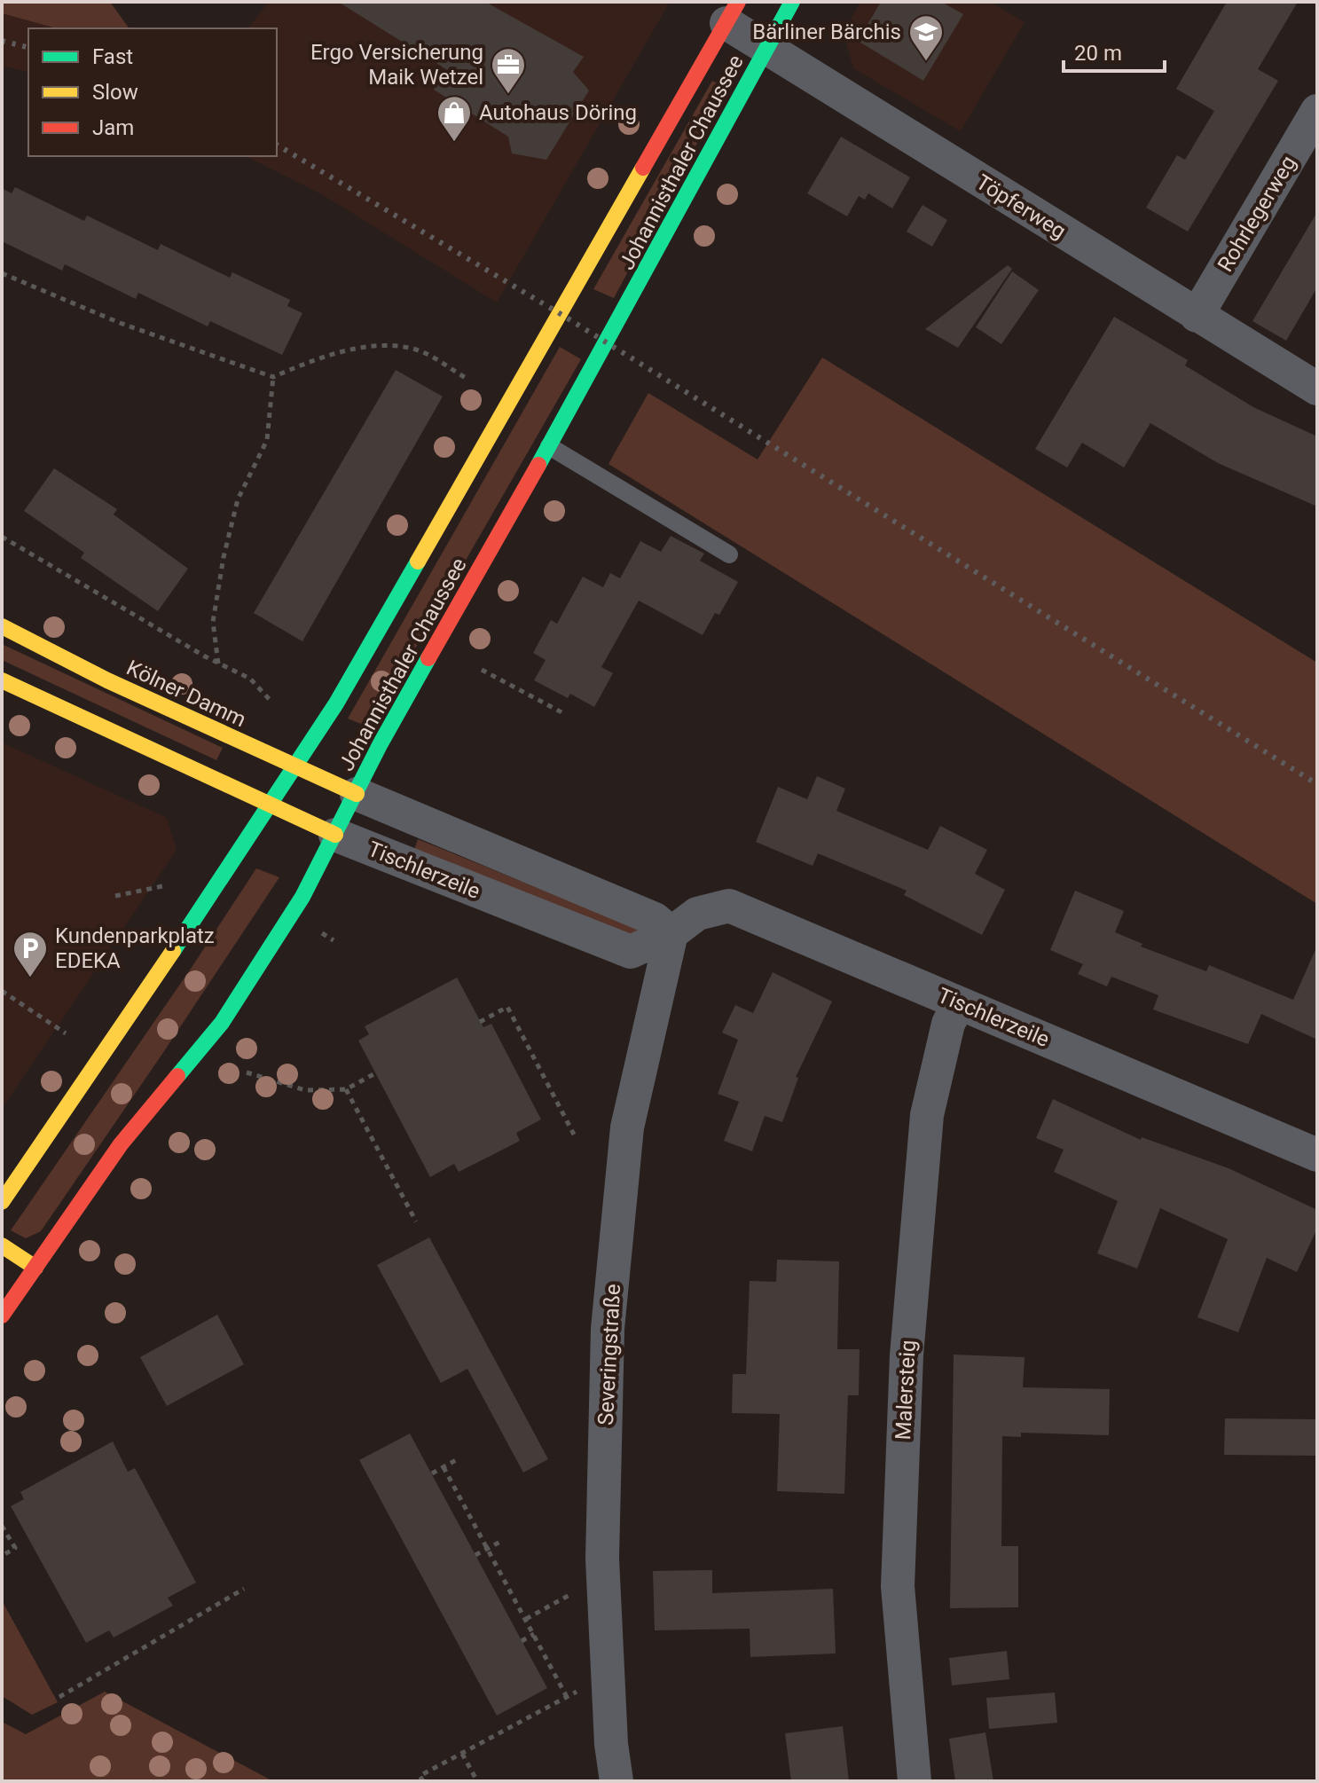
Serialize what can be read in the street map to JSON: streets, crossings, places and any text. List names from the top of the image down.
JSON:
{
  "streets": {
    "main road": ["Johannisthaler Chaussee", "Kölner Damm"],
    "street": [
      "Töpferweg",
      "Rohrlegerweg",
      "Tischlerzeile",
      "Severingstraße",
      "Malersteig"
    ]
  },
  "crossings": [
    ["Johannisthaler Chaussee", "Töpferweg"],
    ["Johannisthaler Chaussee", "Kölner Damm"],
    ["Johannisthaler Chaussee", "Tischlerzeile"],
    ["Töpferweg", "Rohrlegerweg"],
    ["Kölner Damm", "Tischlerzeile"],
    ["Tischlerzeile", "Severingstraße"],
    ["Tischlerzeile", "Malersteig"]
  ],
  "places": {
    "school or university": ["Bärliner Bärchis"],
    "office": ["Ergo Versicherung Maik Wetzel"],
    "shop": ["Autohaus Döring"],
    "parking": ["Kundenparkplatz EDEKA"]
  },
  "legend": ["Fast", "Slow", "Jam"],
  "scale_bar": "20 m"
}
